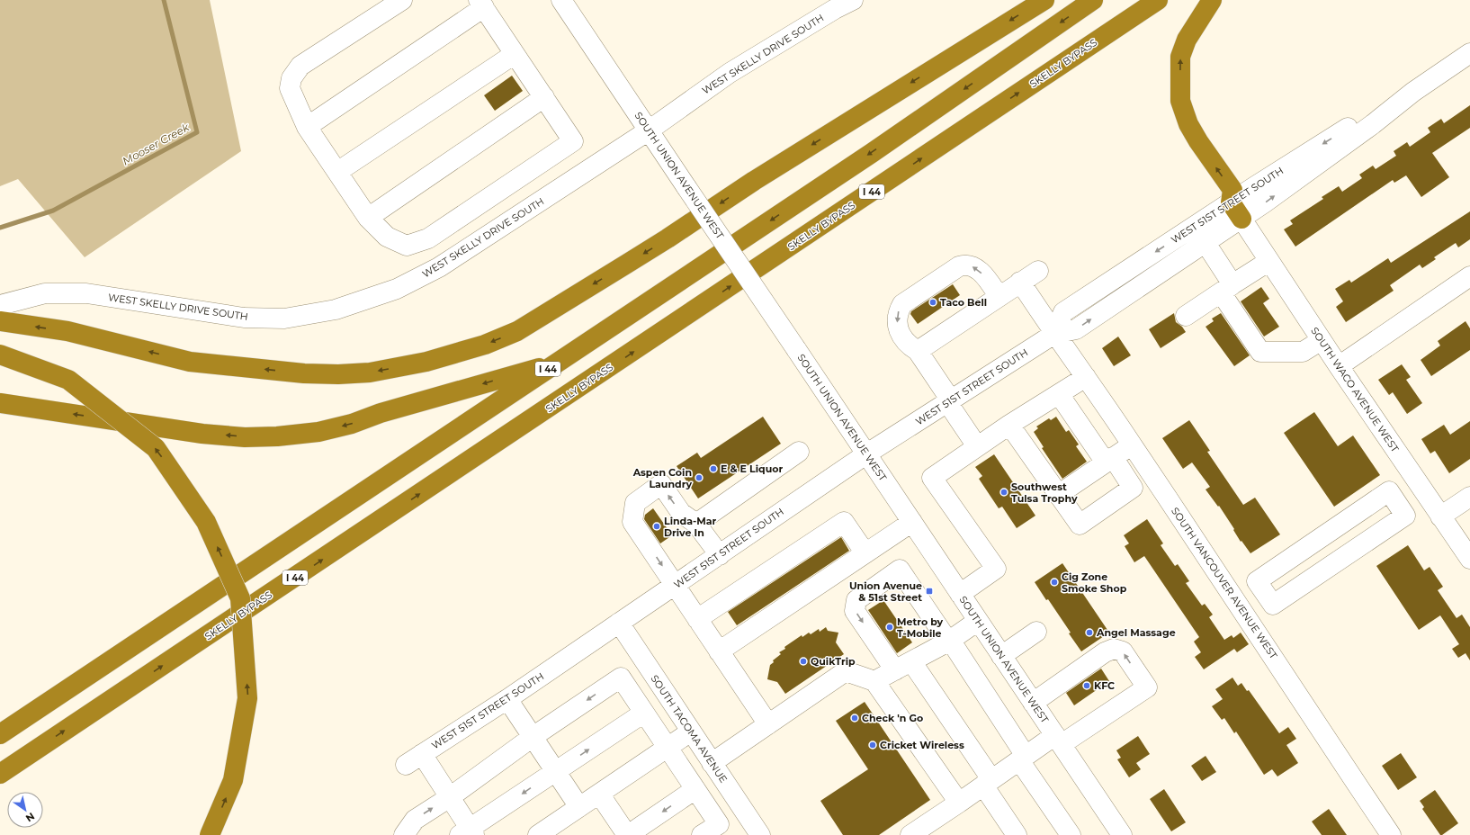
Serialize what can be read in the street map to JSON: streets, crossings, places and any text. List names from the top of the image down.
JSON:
{
  "streets": {
    "highway": ["SKELLY BYPASS", "I 44"],
    "street": [
      "WEST SKELLY DRIVE SOUTH",
      "SOUTH UNION AVENUE WEST",
      "WEST 51ST STREET SOUTH",
      "SOUTH WACO AVENUE WEST",
      "SOUTH VANCOUVER AVENUE WEST",
      "SOUTH TACOMA AVENUE"
    ]
  },
  "crossings": [
    ["WEST SKELLY DRIVE SOUTH", "SOUTH UNION AVENUE WEST"],
    ["SOUTH UNION AVENUE WEST", "WEST 51ST STREET SOUTH"],
    ["WEST 51ST STREET SOUTH", "SOUTH WACO AVENUE WEST"],
    ["WEST 51ST STREET SOUTH", "SOUTH VANCOUVER AVENUE WEST"],
    ["WEST 51ST STREET SOUTH", "SOUTH TACOMA AVENUE"]
  ],
  "water": ["Mooser Creek"],
  "places": {
    "other": [
      "Taco Bell",
      "E & E Liquor",
      "Aspen Coin Laundry",
      "Southwest Tulsa Trophy",
      "Linda-Mar Drive In",
      "Cig Zone Smoke Shop",
      "Metro by T-Mobile",
      "Angel Massage",
      "QuikTrip",
      "KFC",
      "Check 'n Go",
      "Cricket Wireless"
    ],
    "transit": ["Union Avenue & 51st Street"]
  },
  "north": "bottom right"
}
